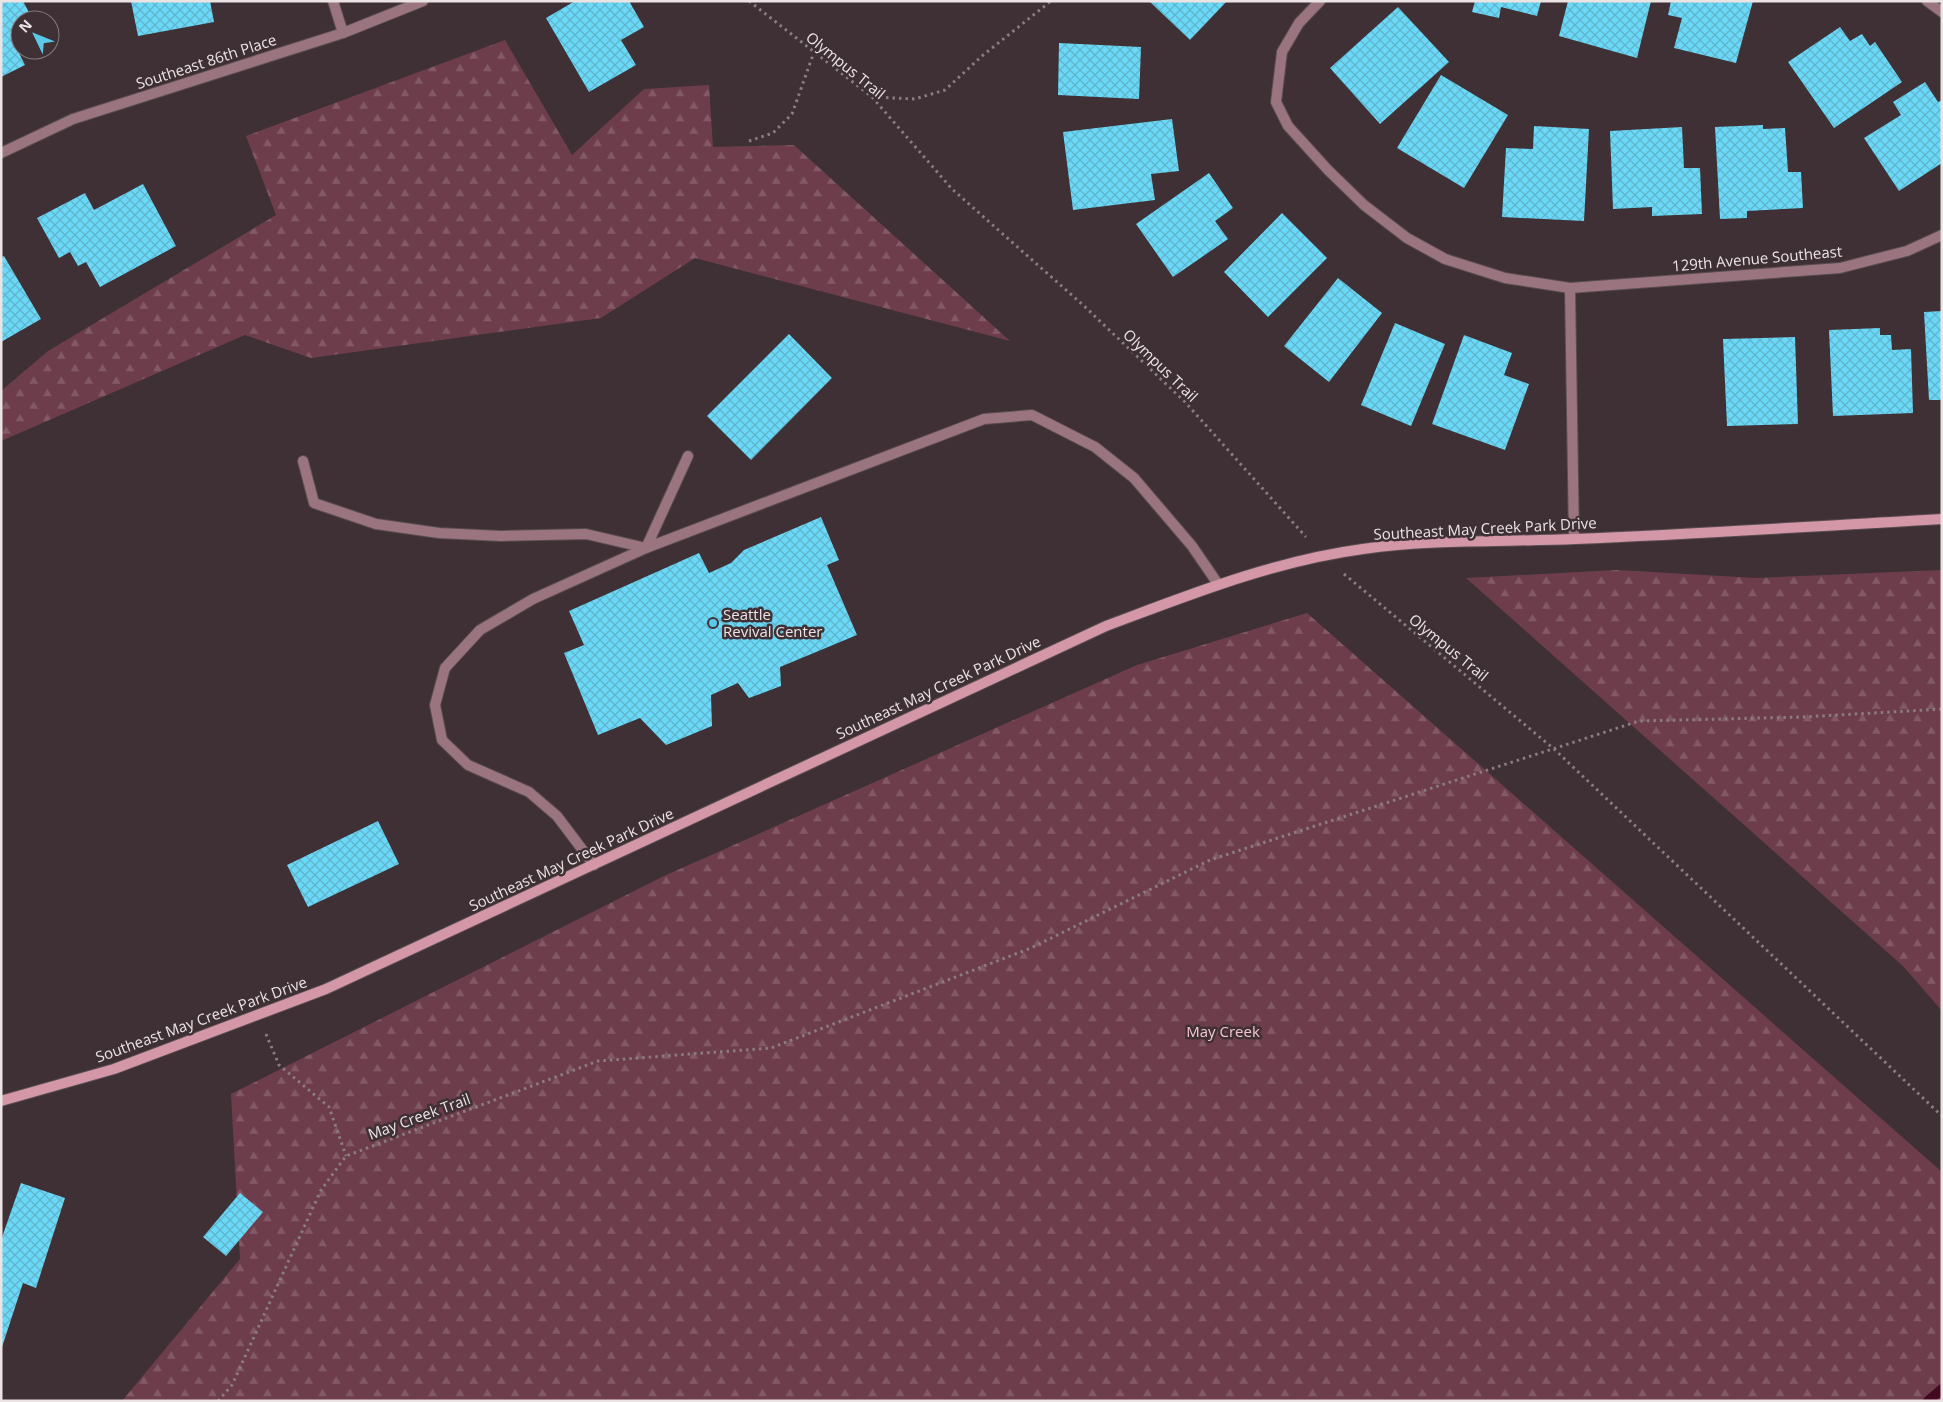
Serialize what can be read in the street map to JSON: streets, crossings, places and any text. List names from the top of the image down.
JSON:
{
  "streets": {
    "street": ["Southeast 86th Place", "129th Avenue Southeast", "Southeast May Creek Park Drive"],
    "path": ["Olympus Trail", "May Creek Trail"]
  },
  "crossings": [
    ["Olympus Trail", "Southeast May Creek Park Drive"],
    ["Olympus Trail", "May Creek Trail"]
  ],
  "parks": ["May Creek"],
  "places": ["Seattle Revival Center"],
  "north": "top left"
}
